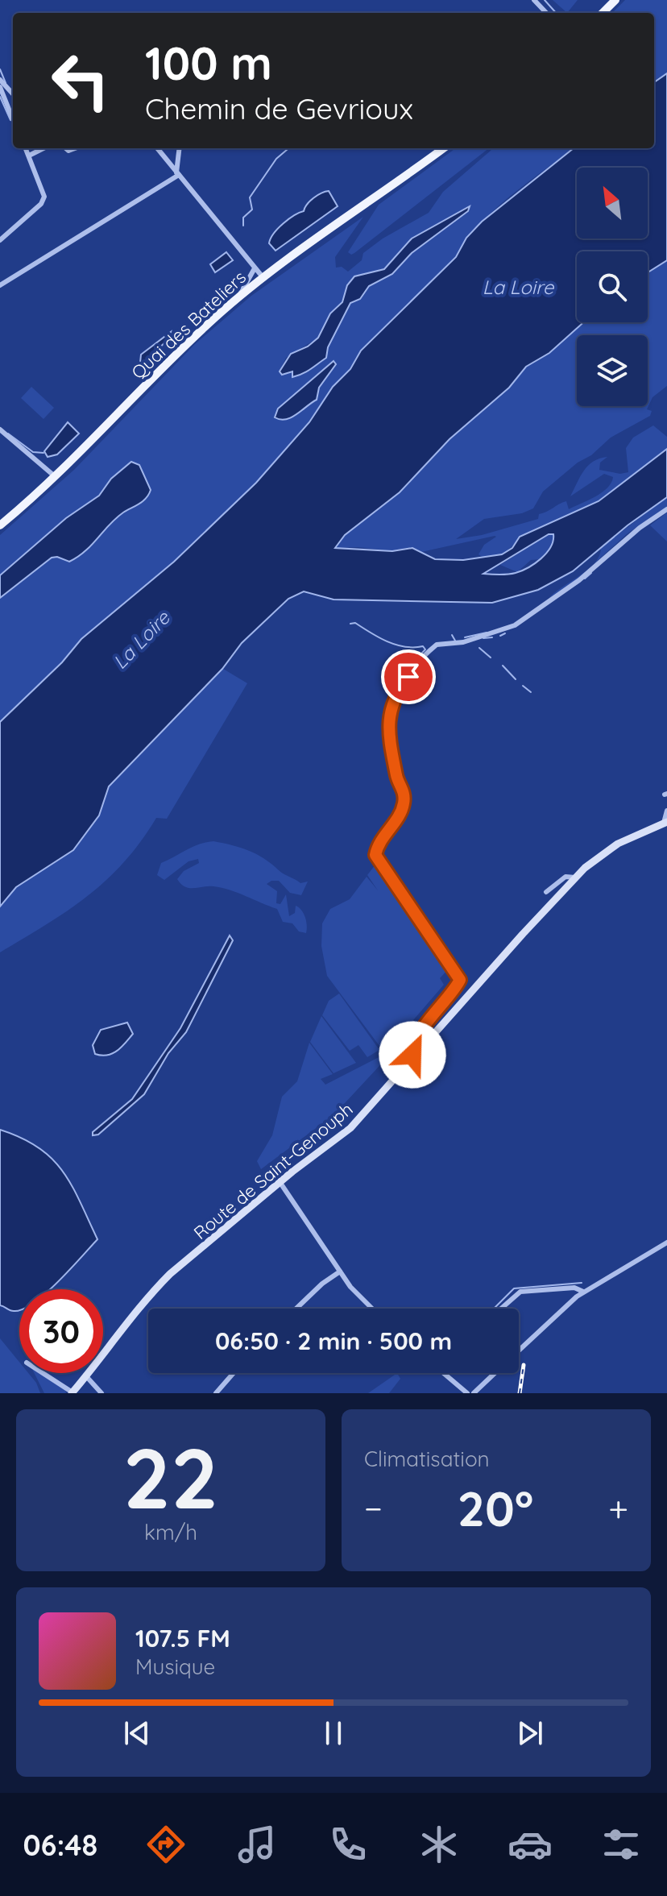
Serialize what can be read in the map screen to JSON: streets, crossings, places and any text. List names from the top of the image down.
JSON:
{
  "streets": {
    "main road": ["Quai des Bateliers"],
    "street": ["Route de Saint-Genouph"]
  },
  "water": ["La Loire"],
  "north": "top left",
  "page": {
    "turn": ["100 m", "Chemin de Gevrioux"],
    "limit": "30",
    "trip": "06:50 · 2 min · 500 m",
    "tile": [
      ["22", "km/h"],
      "Climatisation"
    ],
    "heat": ["−", "20°", "+"],
    "song": ["107.5 FM", "Musique"],
    "tabs": "06:48"
  }
}
